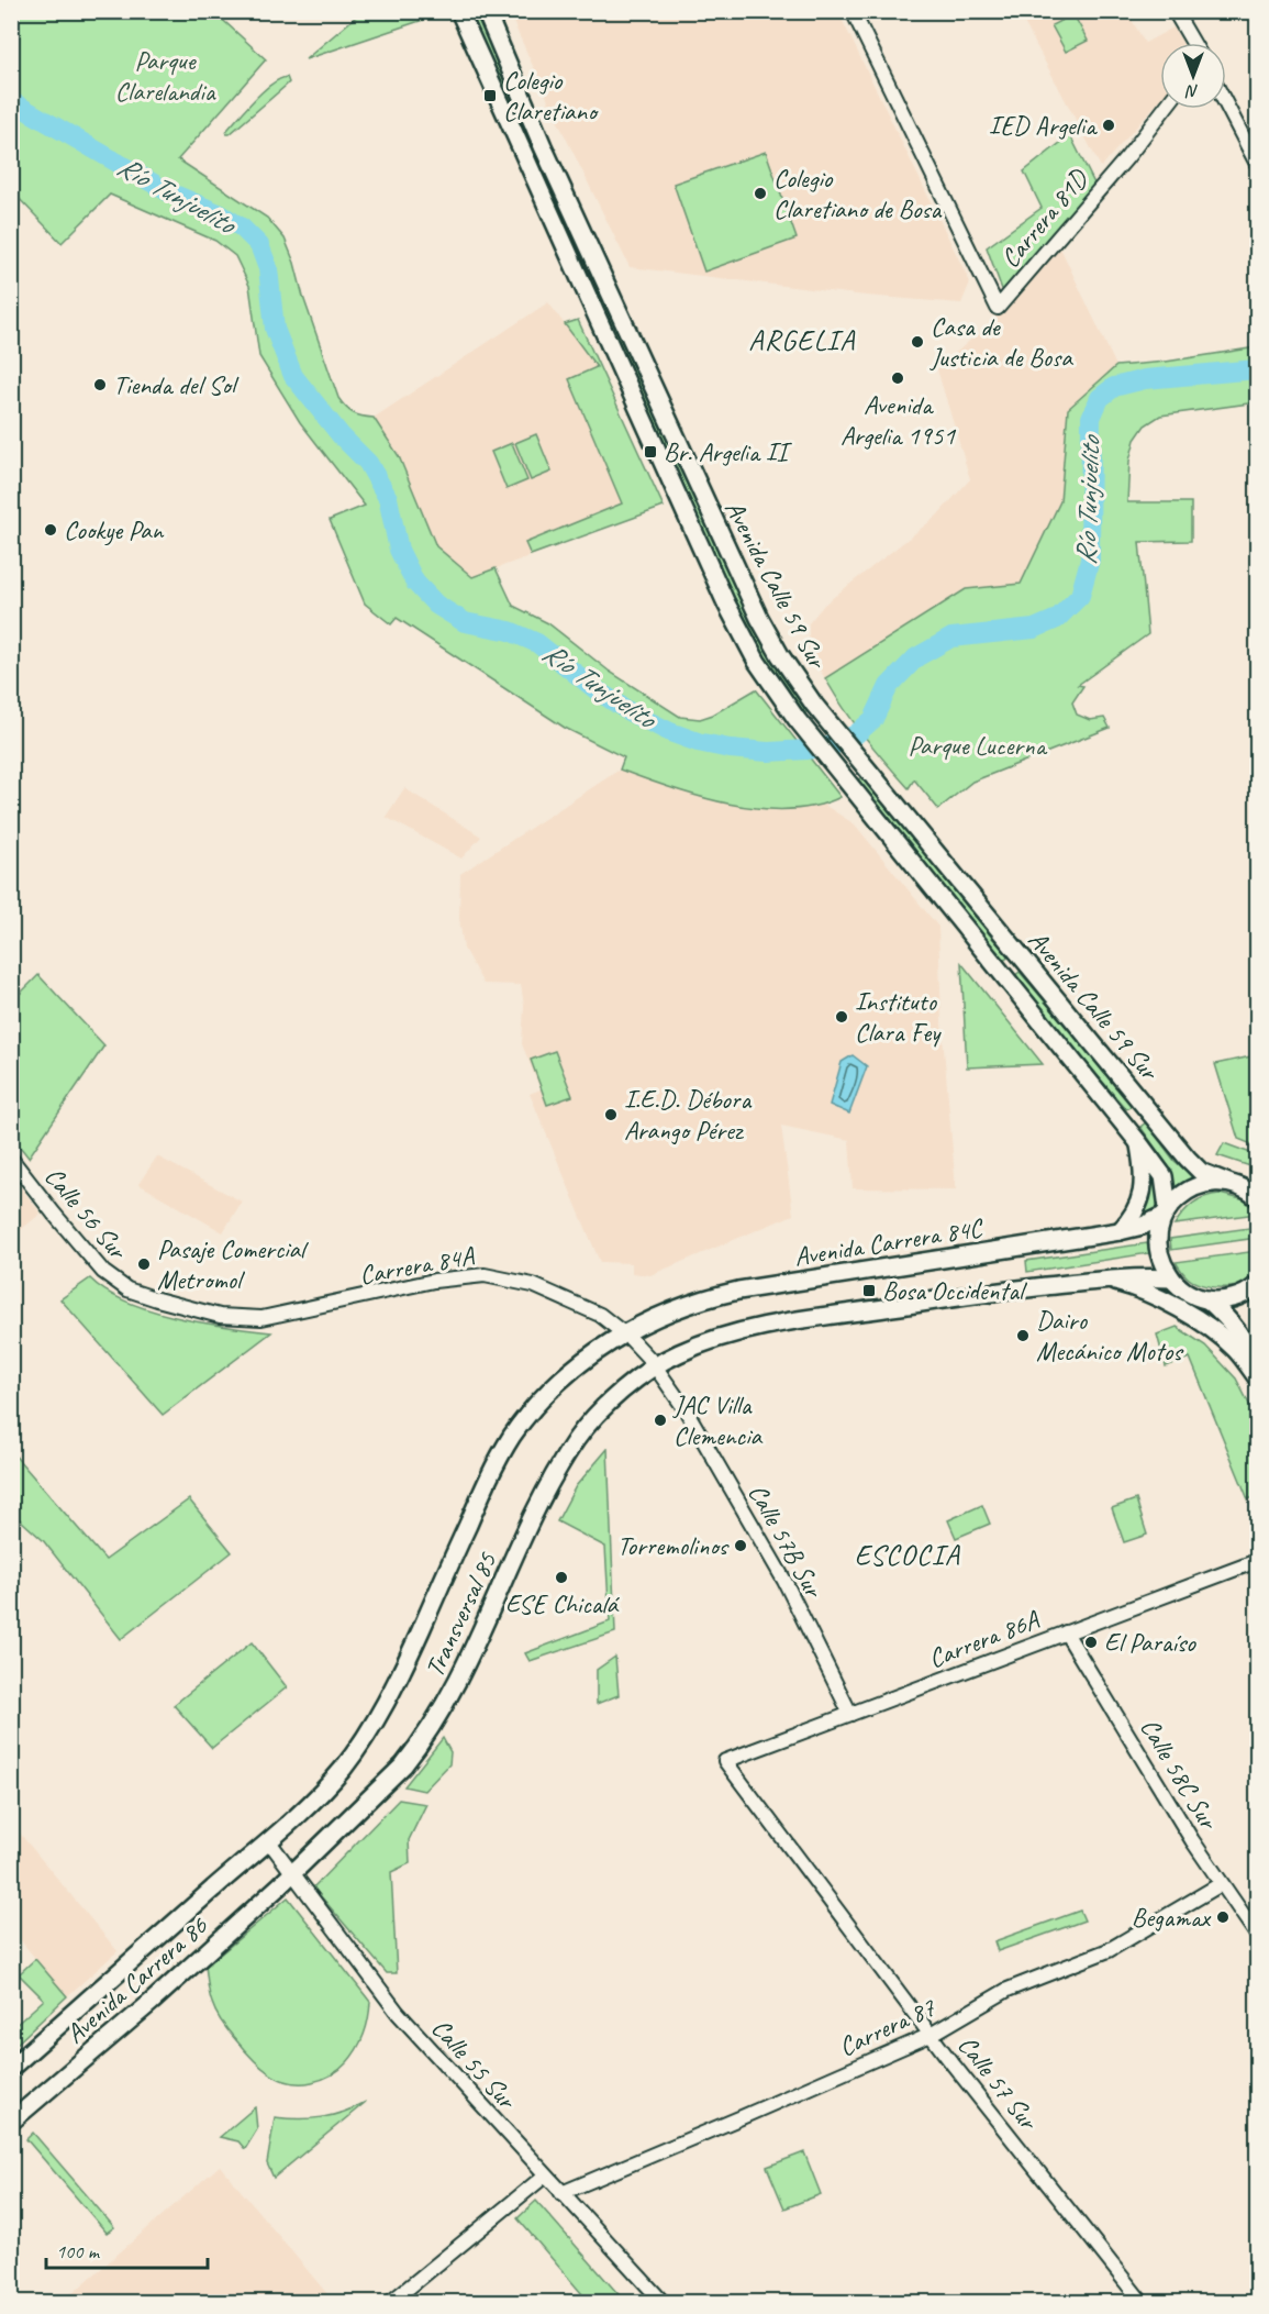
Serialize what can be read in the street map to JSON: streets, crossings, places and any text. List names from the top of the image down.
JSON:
{
  "streets": {
    "main road": [
      "Avenida Calle 59 Sur",
      "Avenida Carrera 84C",
      "Transversal 85",
      "Avenida Carrera 86"
    ],
    "street": [
      "Carrera 81D",
      "Calle 56 Sur",
      "Carrera 84A",
      "Calle 57B Sur",
      "Carrera 86A",
      "Calle 58C Sur",
      "Carrera 87",
      "Calle 55 Sur",
      "Calle 57 Sur"
    ]
  },
  "crossings": [
    ["Avenida Calle 59 Sur", "Avenida Carrera 84C"],
    ["Calle 56 Sur", "Carrera 84A"],
    ["Avenida Carrera 84C", "Carrera 84A"],
    ["Avenida Carrera 84C", "Calle 57B Sur"],
    ["Avenida Carrera 84C", "Transversal 85"],
    ["Carrera 84A", "Calle 57B Sur"],
    ["Carrera 84A", "Transversal 85"],
    ["Calle 57B Sur", "Transversal 85"],
    ["Calle 57B Sur", "Carrera 86A"],
    ["Transversal 85", "Avenida Carrera 86"],
    ["Transversal 85", "Calle 55 Sur"],
    ["Carrera 86A", "Calle 58C Sur"],
    ["Carrera 86A", "Calle 57 Sur"],
    ["Calle 58C Sur", "Carrera 87"],
    ["Avenida Carrera 86", "Calle 55 Sur"],
    ["Carrera 87", "Calle 55 Sur"],
    ["Carrera 87", "Calle 57 Sur"]
  ],
  "districts": ["ARGELIA", "ESCOCIA"],
  "water": ["Río Tunjuelito"],
  "parks": ["Parque Clarelandia", "Parque Lucerna"],
  "places": {
    "transit": ["Colegio Claretiano", "Br. Argelia II", "Bosa Occidental"],
    "other": [
      "IED Argelia",
      "Colegio Claretiano de Bosa",
      "Casa de Justicia de Bosa",
      "Avenida Argelia 1951",
      "Tienda del Sol",
      "Cookye Pan",
      "Instituto Clara Fey",
      "I.E.D. Débora Arango Pérez",
      "Pasaje Comercial Metromol",
      "Dairo Mecánico Motos",
      "JAC Villa Clemencia",
      "Torremolinos",
      "ESE Chicalá",
      "El Paraíso",
      "Begamax"
    ]
  },
  "scale_bar": "100 m",
  "north": "bottom"
}
